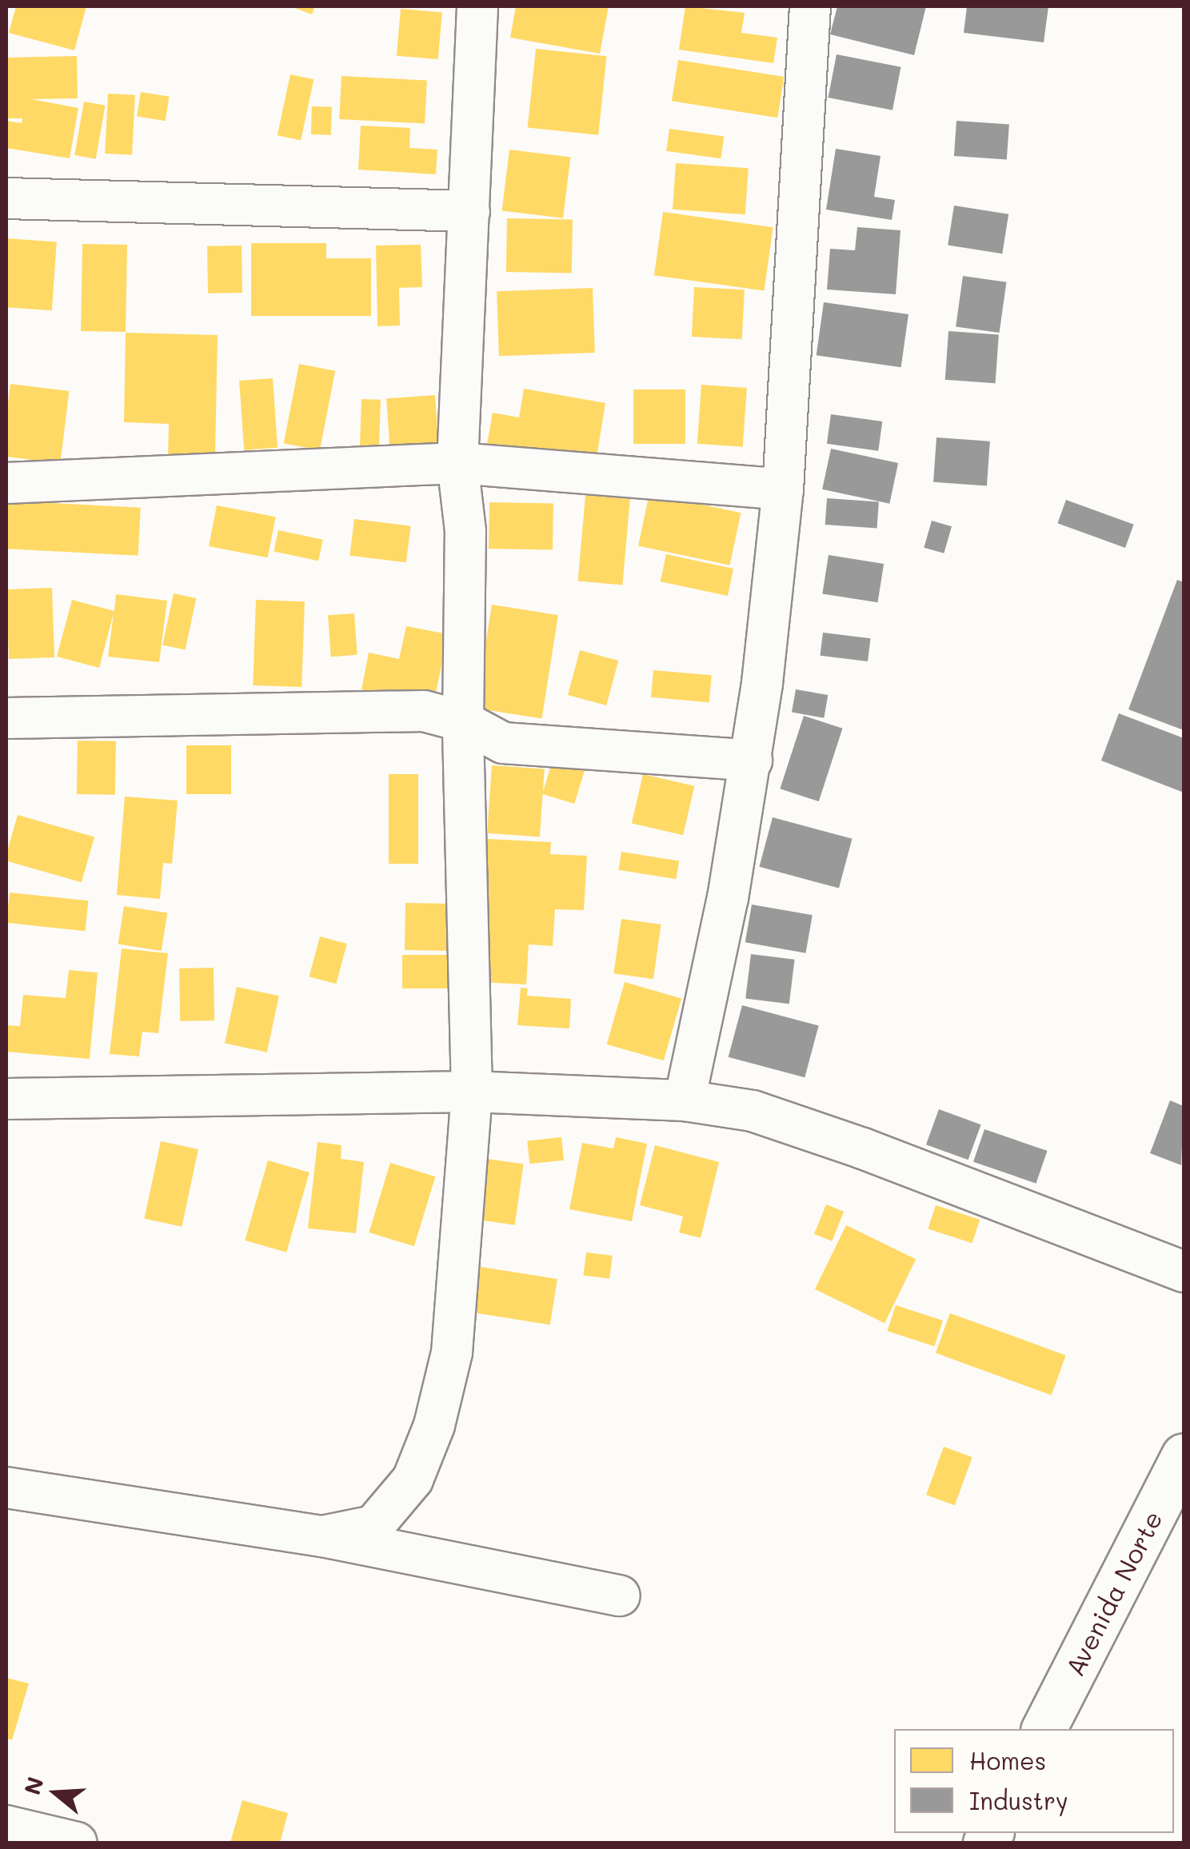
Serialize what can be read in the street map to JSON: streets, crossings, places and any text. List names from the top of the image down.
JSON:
{
  "streets": {
    "highway": ["Avenida Norte"]
  },
  "legend": ["Homes", "Industry"],
  "north": "left"
}
